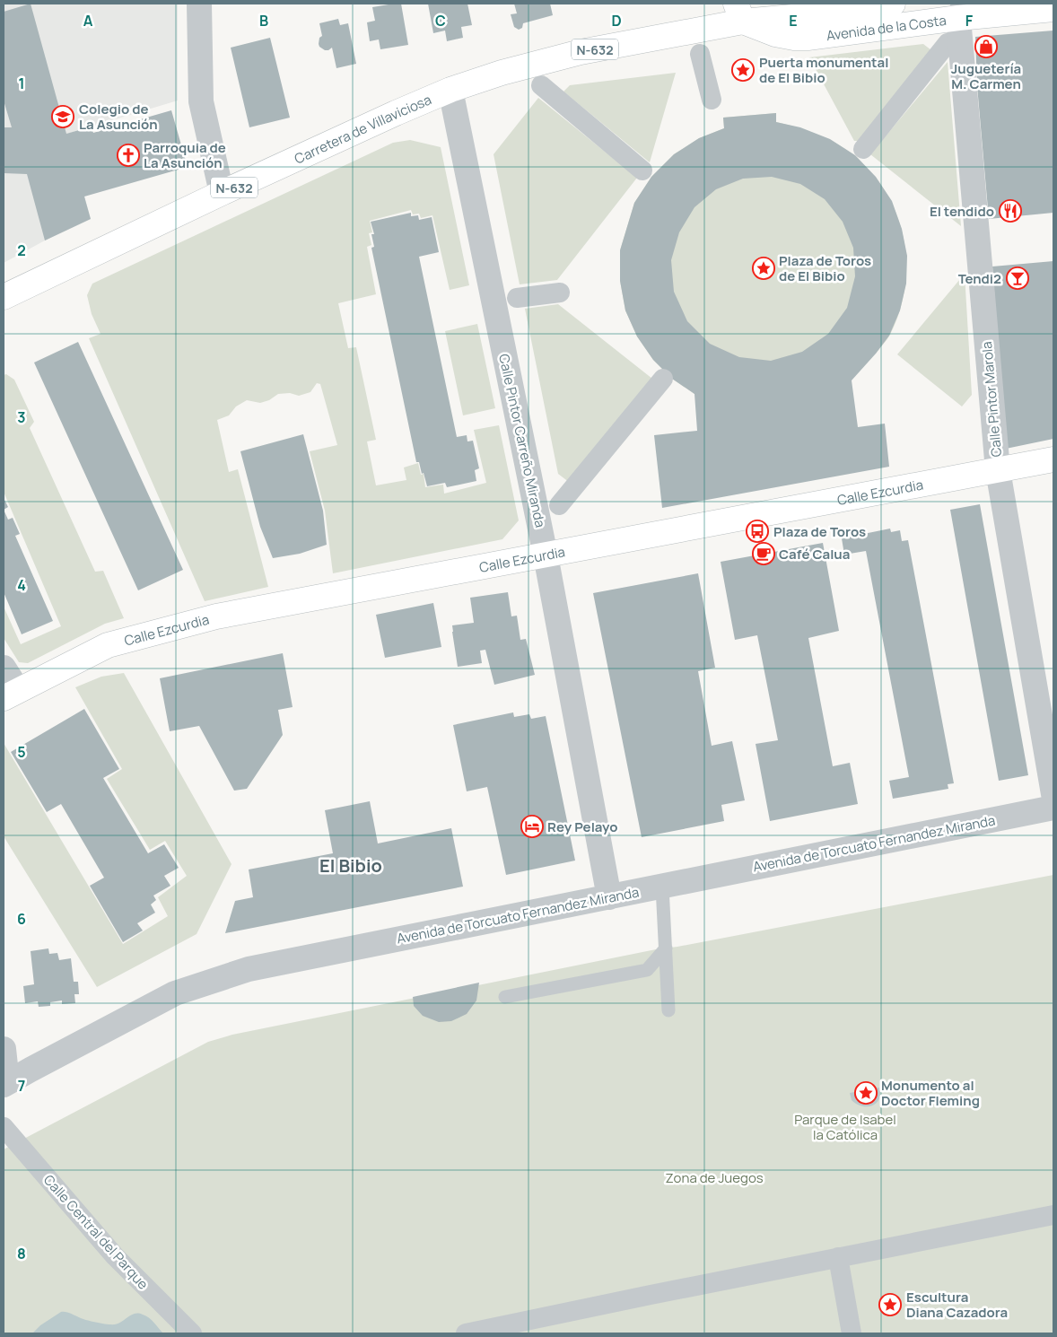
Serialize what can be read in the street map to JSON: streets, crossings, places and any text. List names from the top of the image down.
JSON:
{
  "streets": {
    "main road": [
      "Avenida de la Costa",
      "N-632",
      "Carretera de Villaviciosa",
      "Calle Ezcurdia"
    ],
    "street": [
      "Calle Pintor Marola",
      "Calle Pintor Carreño Miranda",
      "Avenida de Torcuato Fernandez Miranda",
      "Calle Central del Parque"
    ]
  },
  "crossings": [
    ["Avenida de la Costa", "N-632"],
    ["Avenida de la Costa", "Carretera de Villaviciosa"],
    ["Avenida de la Costa", "Calle Pintor Marola"],
    ["N-632", "Carretera de Villaviciosa"],
    ["Carretera de Villaviciosa", "Calle Pintor Carreño Miranda"],
    ["Calle Pintor Marola", "Calle Ezcurdia"],
    ["Calle Pintor Carreño Miranda", "Calle Ezcurdia"],
    ["Calle Pintor Carreño Miranda", "Avenida de Torcuato Fernandez Miranda"]
  ],
  "districts": ["El Bibio"],
  "parks": ["Parque de Isabel la Católica", "Zona de Juegos"],
  "places": {
    "shop": ["Juguetería M. Carmen"],
    "place": [
      "Puerta monumental de El Bibio",
      "Plaza de Toros de El Bibio",
      "Monumento al Doctor Fleming",
      "Escultura Diana Cazadora"
    ],
    "school or university": ["Colegio de La Asunción"],
    "church": ["Parroquia de La Asunción"],
    "restaurant": ["El tendido"],
    "bar": ["Tendi2"],
    "bus stop": ["Plaza de Toros"],
    "cafe": ["Café Calua"],
    "hotel": ["Rey Pelayo"]
  },
  "grid": {
    "columns": [
      "A",
      "B",
      "C",
      "D",
      "E",
      "F"
    ],
    "rows": [
      "1",
      "2",
      "3",
      "4",
      "5",
      "6",
      "7",
      "8"
    ]
  }
}
